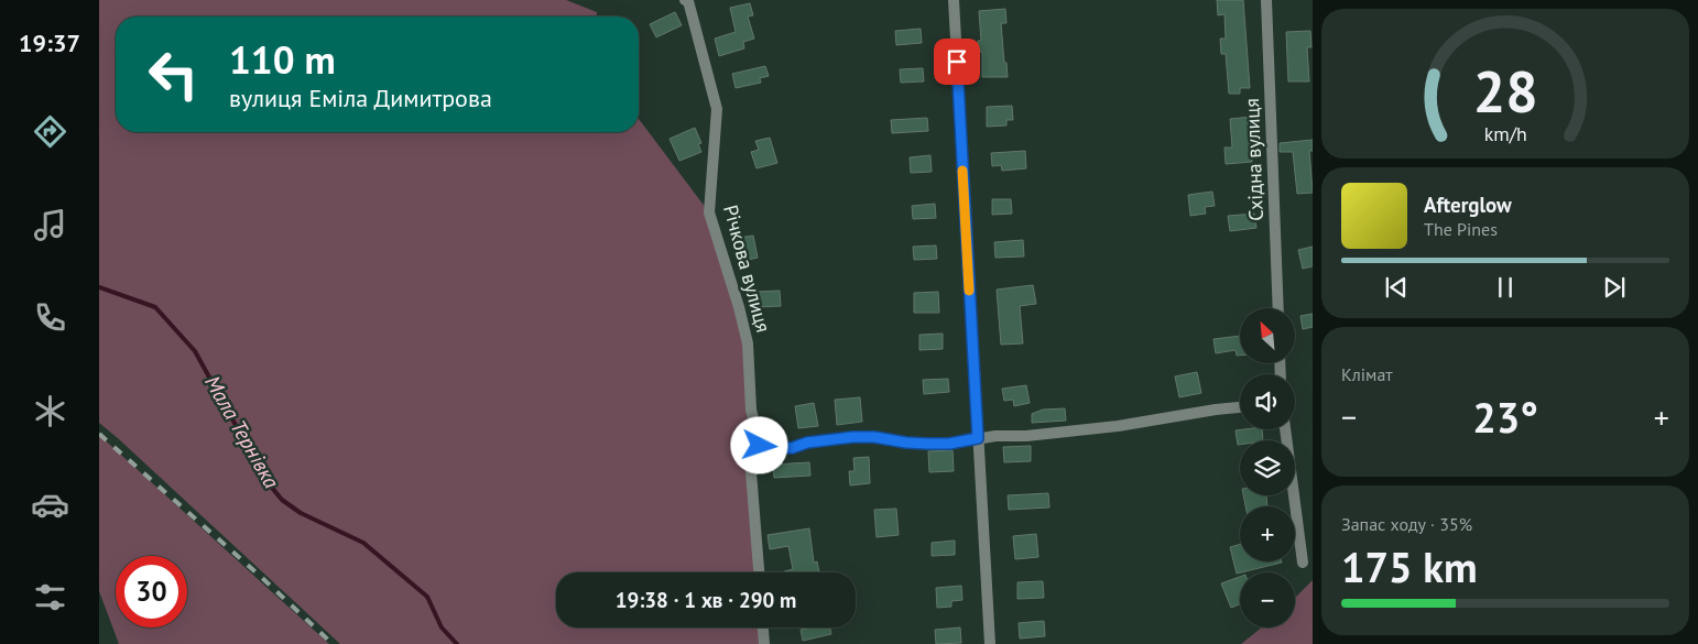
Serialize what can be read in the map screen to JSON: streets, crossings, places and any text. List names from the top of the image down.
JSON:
{
  "streets": {
    "street": ["Східна вулиця", "Річкова вулиця"]
  },
  "water": ["Мала Тернівка"],
  "north": "top left",
  "page": {
    "tabs": "19:37",
    "turn": ["110 m", "вулиця Еміла Димитрова"],
    "song": ["Afterglow", "The Pines"],
    "map_buttons": ["+", "−"],
    "tile": [
      "Клімат",
      ["Запас ходу · 35%", "175 km"]
    ],
    "heat": ["−", "23°", "+"],
    "limit": "30",
    "trip": "19:38 · 1 хв · 290 m",
    "gauge": ["28", "km/h"]
  }
}
